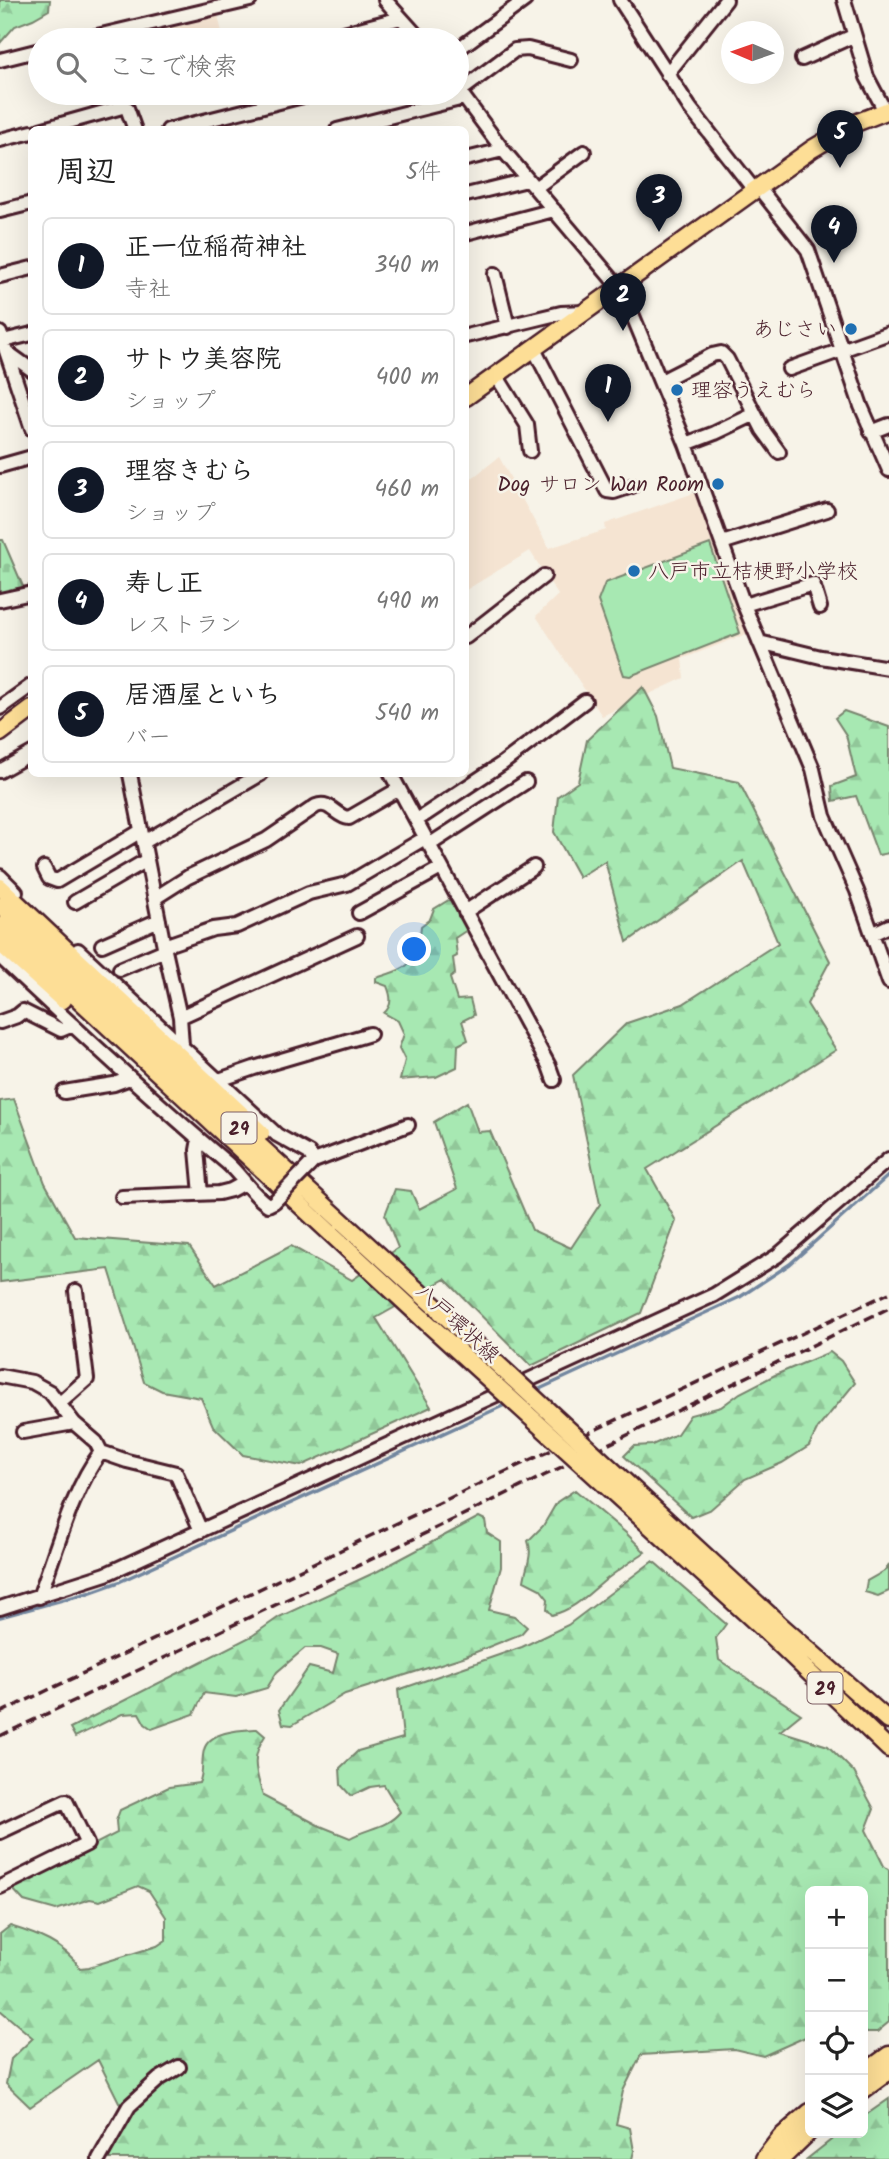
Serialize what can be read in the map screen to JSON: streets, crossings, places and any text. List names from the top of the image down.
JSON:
{
  "streets": {
    "main road": ["29", "八戸環状線"]
  },
  "crossings": [
    ["29", "八戸環状線"]
  ],
  "places": [
    "あじさい",
    "理容うえむら",
    "Dog サロン Wan Room",
    "八戸市立桔梗野小学校"
  ],
  "north": "left",
  "page": {
    "search": "ここで検索",
    "pins": [
      "5",
      "3",
      "4",
      "2",
      "1"
    ],
    "heading": ["周辺", "5件"],
    "list": [
      {
        "mark": "1",
        "name": "正一位稲荷神社",
        "note": "寺社",
        "value": "340 m"
      },
      {
        "mark": "2",
        "name": "サトウ美容院",
        "note": "ショップ",
        "value": "400 m"
      },
      {
        "mark": "3",
        "name": "理容きむら",
        "note": "ショップ",
        "value": "460 m"
      },
      {
        "mark": "4",
        "name": "寿し正",
        "note": "レストラン",
        "value": "490 m"
      },
      {
        "mark": "5",
        "name": "居酒屋といち",
        "note": "バー",
        "value": "540 m"
      }
    ],
    "map_buttons": ["+", "−"]
  }
}
